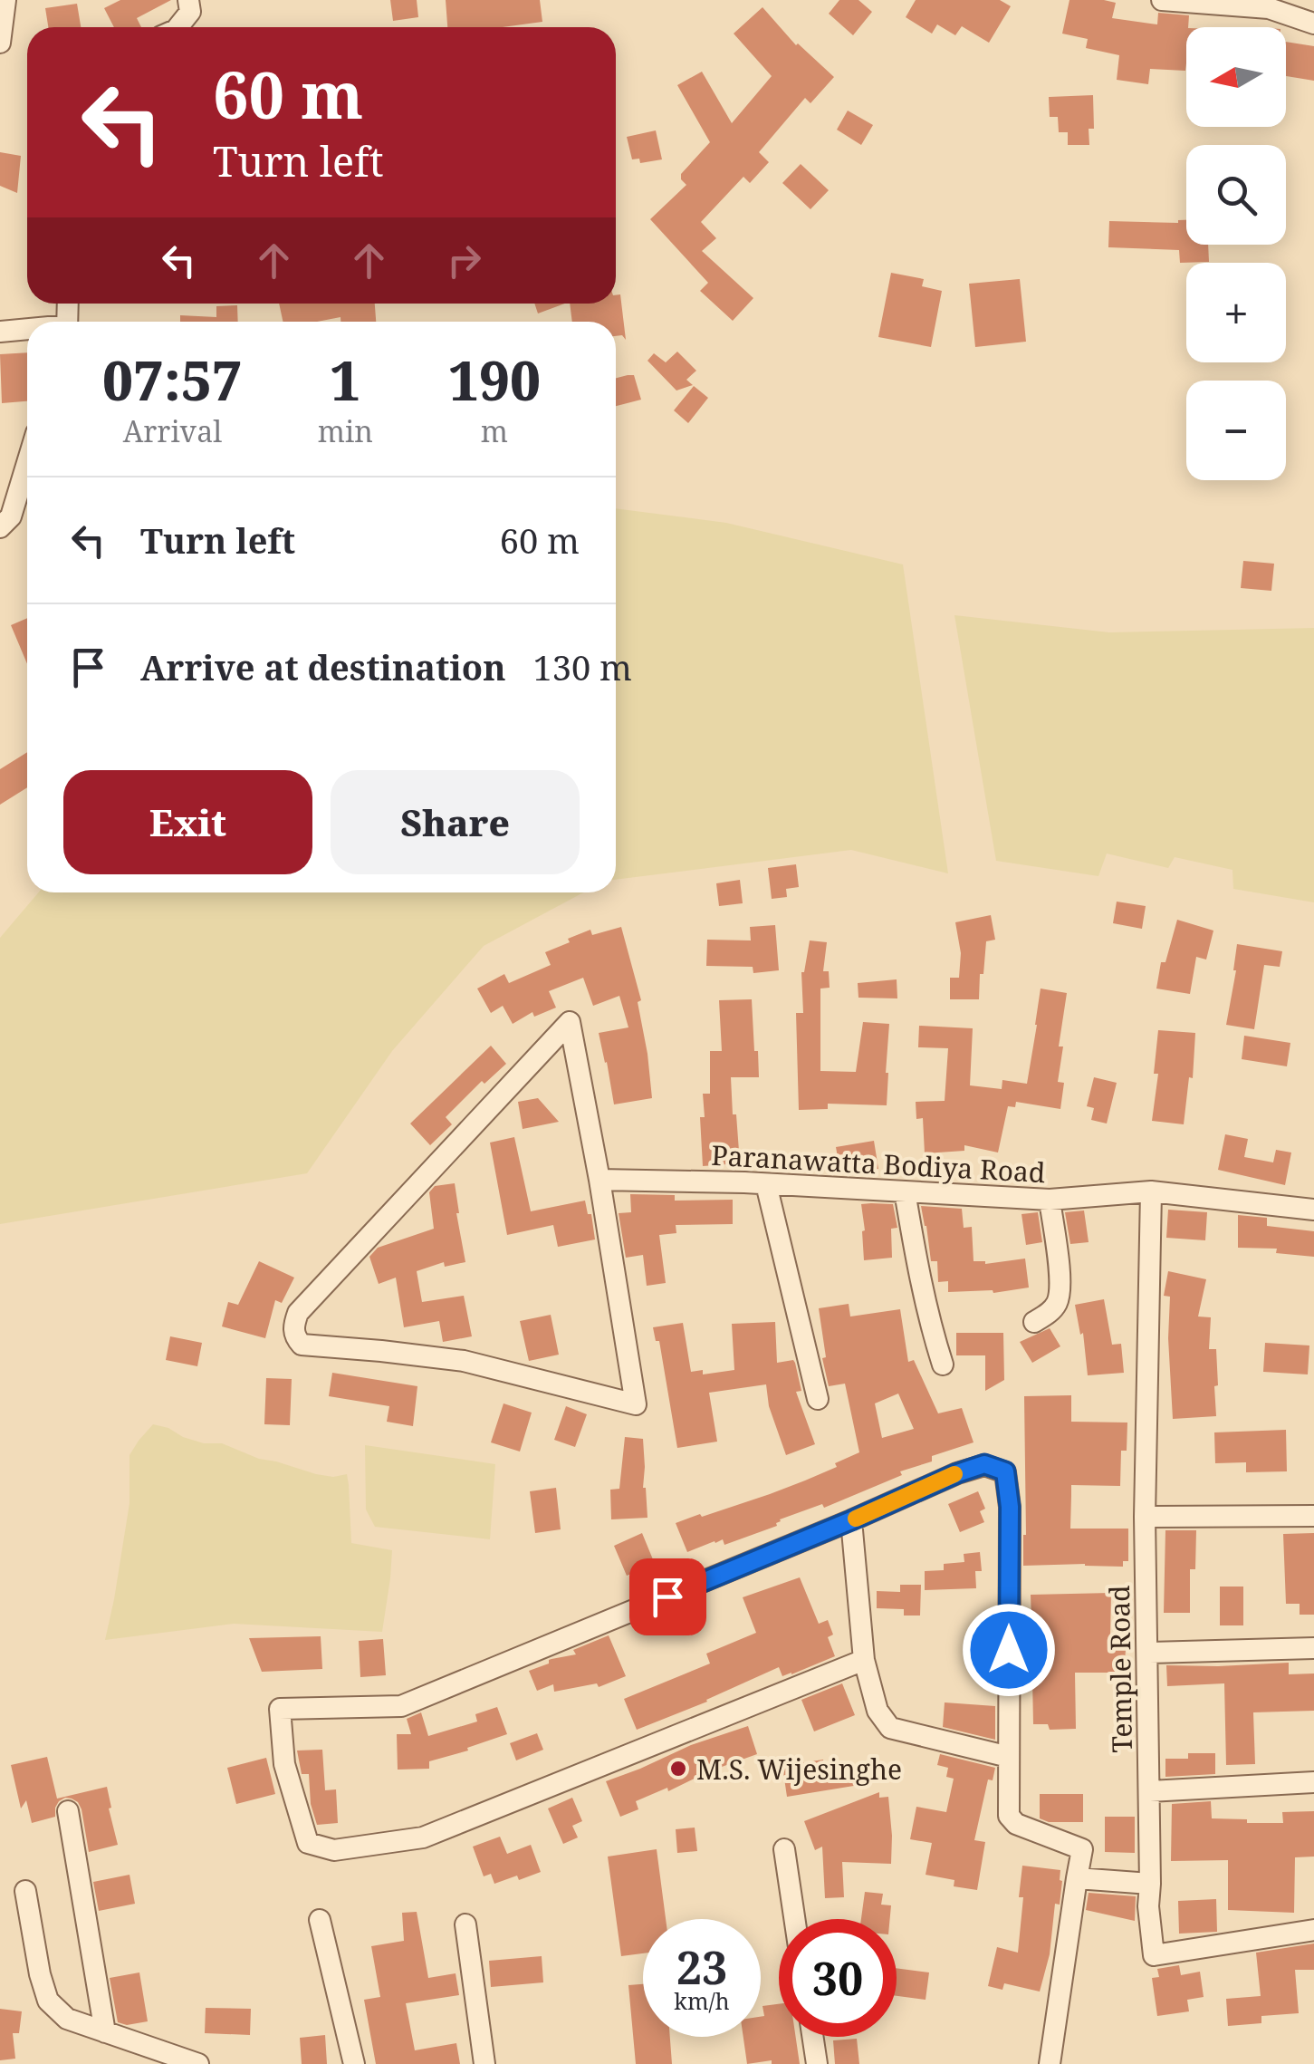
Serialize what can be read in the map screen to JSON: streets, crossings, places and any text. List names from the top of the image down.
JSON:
{
  "streets": {
    "street": ["Paranawatta Bodiya Road", "Temple Road"]
  },
  "crossings": [
    ["Paranawatta Bodiya Road", "Temple Road"]
  ],
  "places": ["M.S. Wijesinghe"],
  "north": "left",
  "page": {
    "map_buttons": ["+", "−"],
    "turn": ["60 m", "Turn left"],
    "eta": [
      "07:57",
      "Arrival",
      "1",
      "min",
      "190",
      "m"
    ],
    "list": [
      {
        "name": "Turn left",
        "value": "60 m"
      },
      {
        "name": "Arrive at destination",
        "value": "130 m"
      }
    ],
    "buttons": ["Exit", "Share"],
    "speed": "23 km/h",
    "limit": "30"
  }
}
